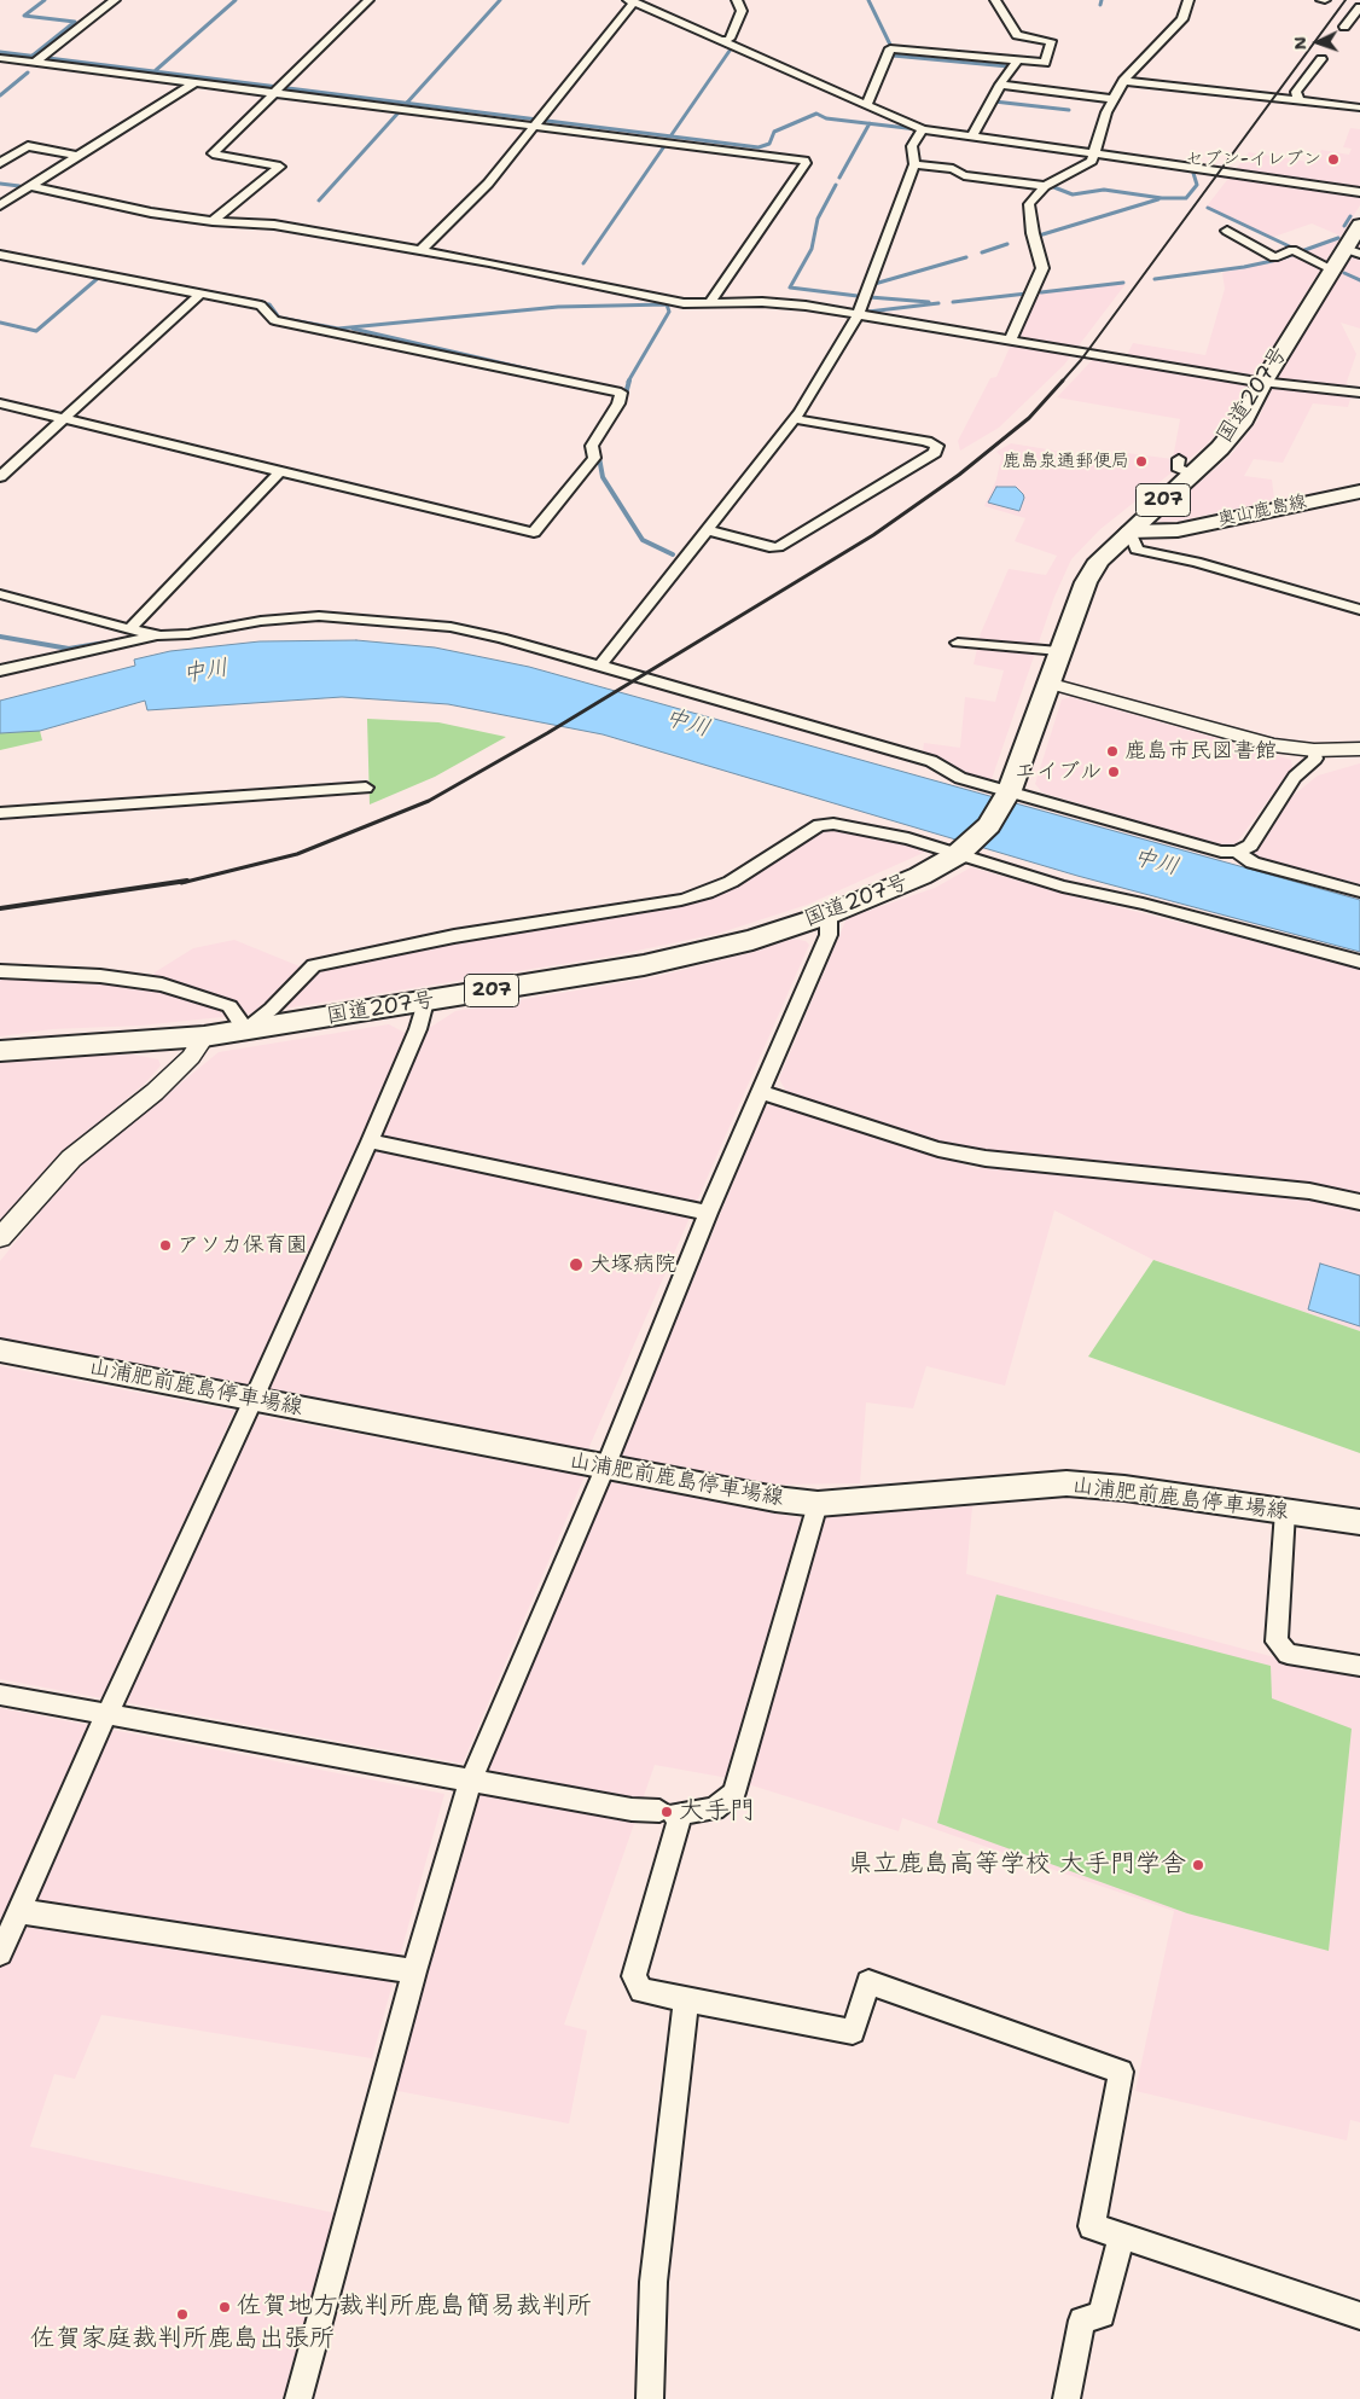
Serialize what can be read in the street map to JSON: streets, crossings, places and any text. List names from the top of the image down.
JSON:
{
  "streets": {
    "highway": ["国道207号", "207"],
    "main road": ["奥山鹿島線", "山浦肥前鹿島停車場線"]
  },
  "crossings": [
    ["国道207号", "奥山鹿島線"]
  ],
  "water": ["中川"],
  "places": [
    "セブン-イレブン",
    "鹿島泉通郵便局",
    "鹿島市民図書館",
    "エイブル",
    "アソカ保育園",
    "犬塚病院",
    "大手門",
    "県立鹿島高等学校 大手門学舎",
    "佐賀地方裁判所鹿島簡易裁判所",
    "佐賀家庭裁判所鹿島出張所"
  ],
  "north": "left"
}
